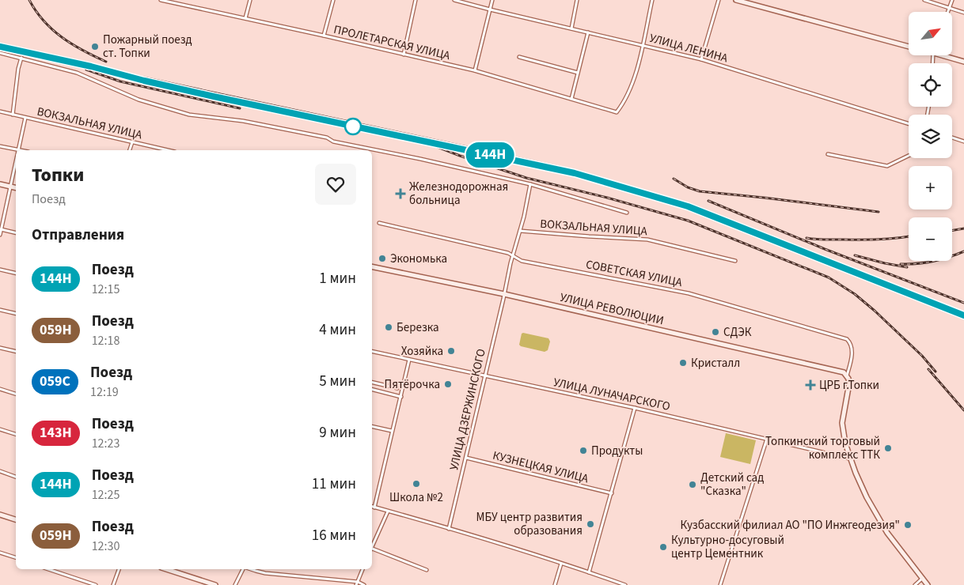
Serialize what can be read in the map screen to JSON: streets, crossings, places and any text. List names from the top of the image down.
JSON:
{
  "streets": {
    "street": [
      "ПРОЛЕТАРСКАЯ УЛИЦА",
      "УЛИЦА ЛЕНИНА",
      "ВОКЗАЛЬНАЯ УЛИЦА",
      "СОВЕТСКАЯ УЛИЦА",
      "УЛИЦА РЕВОЛЮЦИИ",
      "УЛИЦА ЛУНАЧАРСКОГО",
      "УЛИЦА ДЗЕРЖИНСКОГО",
      "КУЗНЕЦКАЯ УЛИЦА"
    ]
  },
  "crossings": [
    ["ПРОЛЕТАРСКАЯ УЛИЦА", "УЛИЦА ЛЕНИНА"],
    ["ВОКЗАЛЬНАЯ УЛИЦА", "УЛИЦА ДЗЕРЖИНСКОГО"],
    ["СОВЕТСКАЯ УЛИЦА", "УЛИЦА РЕВОЛЮЦИИ"],
    ["СОВЕТСКАЯ УЛИЦА", "УЛИЦА ДЗЕРЖИНСКОГО"],
    ["УЛИЦА РЕВОЛЮЦИИ", "УЛИЦА ДЗЕРЖИНСКОГО"],
    ["УЛИЦА ЛУНАЧАРСКОГО", "УЛИЦА ДЗЕРЖИНСКОГО"],
    ["УЛИЦА ДЗЕРЖИНСКОГО", "КУЗНЕЦКАЯ УЛИЦА"]
  ],
  "places": {
    "other": [
      "Пожарный поезд ст. Топки",
      "Экономька",
      "Березка",
      "СДЭК",
      "Хозяйка",
      "Кристалл",
      "Пятёрочка",
      "Топкинский торговый комплекс ТТК",
      "Продукты",
      "Школа №2",
      "Детский сад \"Сказка\"",
      "МБУ центр развития образования",
      "Кузбасский филиал АО \"ПО Инжгеодезия\"",
      "Культурно-досуговый центр Цементник"
    ],
    "health": ["Железнодорожная больница", "ЦРБ г.Топки"]
  },
  "north": "top right",
  "page": {
    "on_map": "144Н",
    "map_buttons": ["+", "−"],
    "heading": [
      ["Топки", "Поезд"],
      "Отправления"
    ],
    "list": [
      {
        "mark": "144Н",
        "name": "Поезд",
        "note": "12:15",
        "value": "1 мин"
      },
      {
        "mark": "059Н",
        "name": "Поезд",
        "note": "12:18",
        "value": "4 мин"
      },
      {
        "mark": "059С",
        "name": "Поезд",
        "note": "12:19",
        "value": "5 мин"
      },
      {
        "mark": "143Н",
        "name": "Поезд",
        "note": "12:23",
        "value": "9 мин"
      },
      {
        "mark": "144Н",
        "name": "Поезд",
        "note": "12:25",
        "value": "11 мин"
      },
      {
        "mark": "059Н",
        "name": "Поезд",
        "note": "12:30",
        "value": "16 мин"
      }
    ]
  }
}
